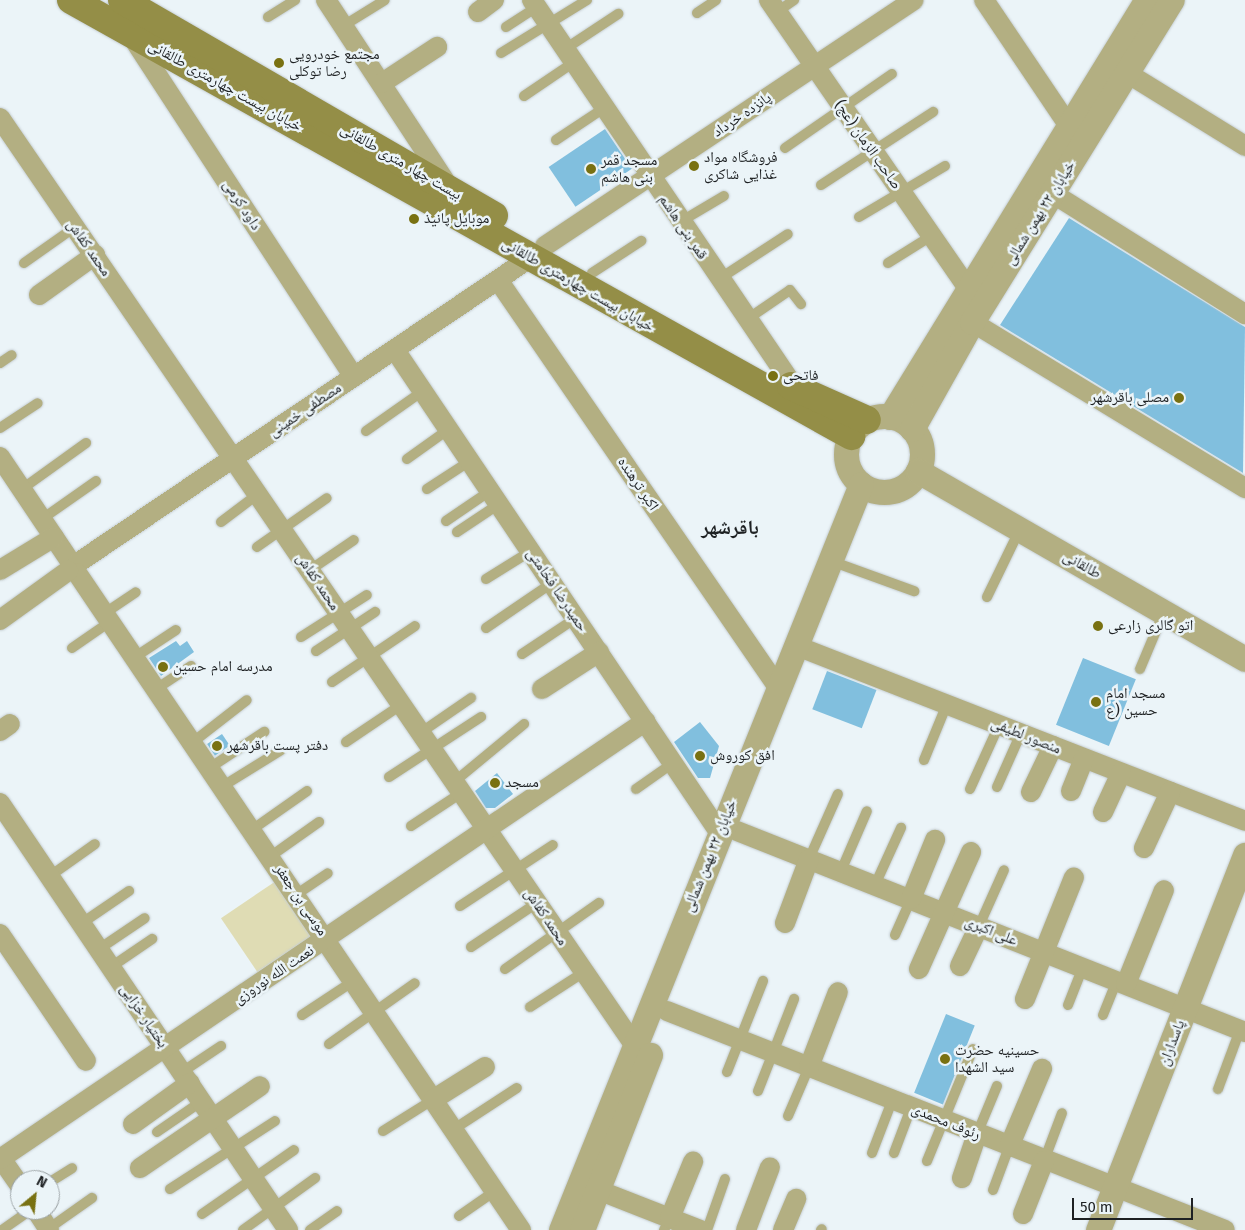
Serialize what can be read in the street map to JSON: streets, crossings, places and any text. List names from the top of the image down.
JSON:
{
  "streets": {
    "main road": ["خیابان بیست چهارمتری طالقانی", "بیست چهار متری طالقانی"],
    "street": [
      "پانزده خرداد",
      "صاحب الزمان (عج)",
      "داود کرمی",
      "خیابان ۲۲ بهمن شمالی",
      "قمر بنی هاشم",
      "محمد کفاش",
      "مصطفی خمینی",
      "اکبر ترهنده",
      "طالقانی",
      "حمیدرضا فخامتی",
      "منصور لطیفی",
      "موسی بن جعفر",
      "علی اکبری",
      "نعمت الله نوروزی",
      "بختیار خزایی",
      "پاسداران",
      "رئوف محمدی"
    ]
  },
  "crossings": [
    ["خیابان بیست چهارمتری طالقانی", "پانزده خرداد"],
    ["خیابان بیست چهارمتری طالقانی", "بیست چهار متری طالقانی"],
    ["خیابان بیست چهارمتری طالقانی", "داود کرمی"],
    ["خیابان بیست چهارمتری طالقانی", "خیابان ۲۲ بهمن شمالی"],
    ["خیابان بیست چهارمتری طالقانی", "قمر بنی هاشم"],
    ["خیابان بیست چهارمتری طالقانی", "مصطفی خمینی"],
    ["خیابان بیست چهارمتری طالقانی", "طالقانی"],
    ["پانزده خرداد", "صاحب الزمان (عج)"],
    ["پانزده خرداد", "بیست چهار متری طالقانی"],
    ["پانزده خرداد", "قمر بنی هاشم"],
    ["پانزده خرداد", "مصطفی خمینی"],
    ["صاحب الزمان (عج)", "خیابان ۲۲ بهمن شمالی"],
    ["بیست چهار متری طالقانی", "قمر بنی هاشم"],
    ["بیست چهار متری طالقانی", "مصطفی خمینی"],
    ["داود کرمی", "مصطفی خمینی"],
    ["خیابان ۲۲ بهمن شمالی", "محمد کفاش"],
    ["خیابان ۲۲ بهمن شمالی", "اکبر ترهنده"],
    ["خیابان ۲۲ بهمن شمالی", "طالقانی"],
    ["خیابان ۲۲ بهمن شمالی", "حمیدرضا فخامتی"],
    ["خیابان ۲۲ بهمن شمالی", "منصور لطیفی"],
    ["خیابان ۲۲ بهمن شمالی", "علی اکبری"],
    ["خیابان ۲۲ بهمن شمالی", "رئوف محمدی"],
    ["محمد کفاش", "مصطفی خمینی"],
    ["محمد کفاش", "نعمت الله نوروزی"],
    ["مصطفی خمینی", "اکبر ترهنده"],
    ["مصطفی خمینی", "حمیدرضا فخامتی"],
    ["مصطفی خمینی", "موسی بن جعفر"],
    ["حمیدرضا فخامتی", "علی اکبری"],
    ["حمیدرضا فخامتی", "نعمت الله نوروزی"],
    ["موسی بن جعفر", "نعمت الله نوروزی"],
    ["علی اکبری", "پاسداران"],
    ["نعمت الله نوروزی", "بختیار خزایی"],
    ["پاسداران", "رئوف محمدی"]
  ],
  "districts": ["باقرشهر"],
  "places": [
    "مجتمع خودرویی رضا توکلی",
    "فروشگاه مواد غذایی شاکری",
    "مسجد قمر بنی هاشم",
    "موبایل پانیذ",
    "فاتحی",
    "مصلی باقرشهر",
    "اتو گالری زارعی",
    "مدرسه امام حسین",
    "مسجد امام حسین (ع",
    "دفتر پست باقرشهر",
    "افق کوروش",
    "مسجد",
    "حسینیه حضرت سید الشهدا"
  ],
  "scale_bar": "50 m",
  "north": "top right"
}
